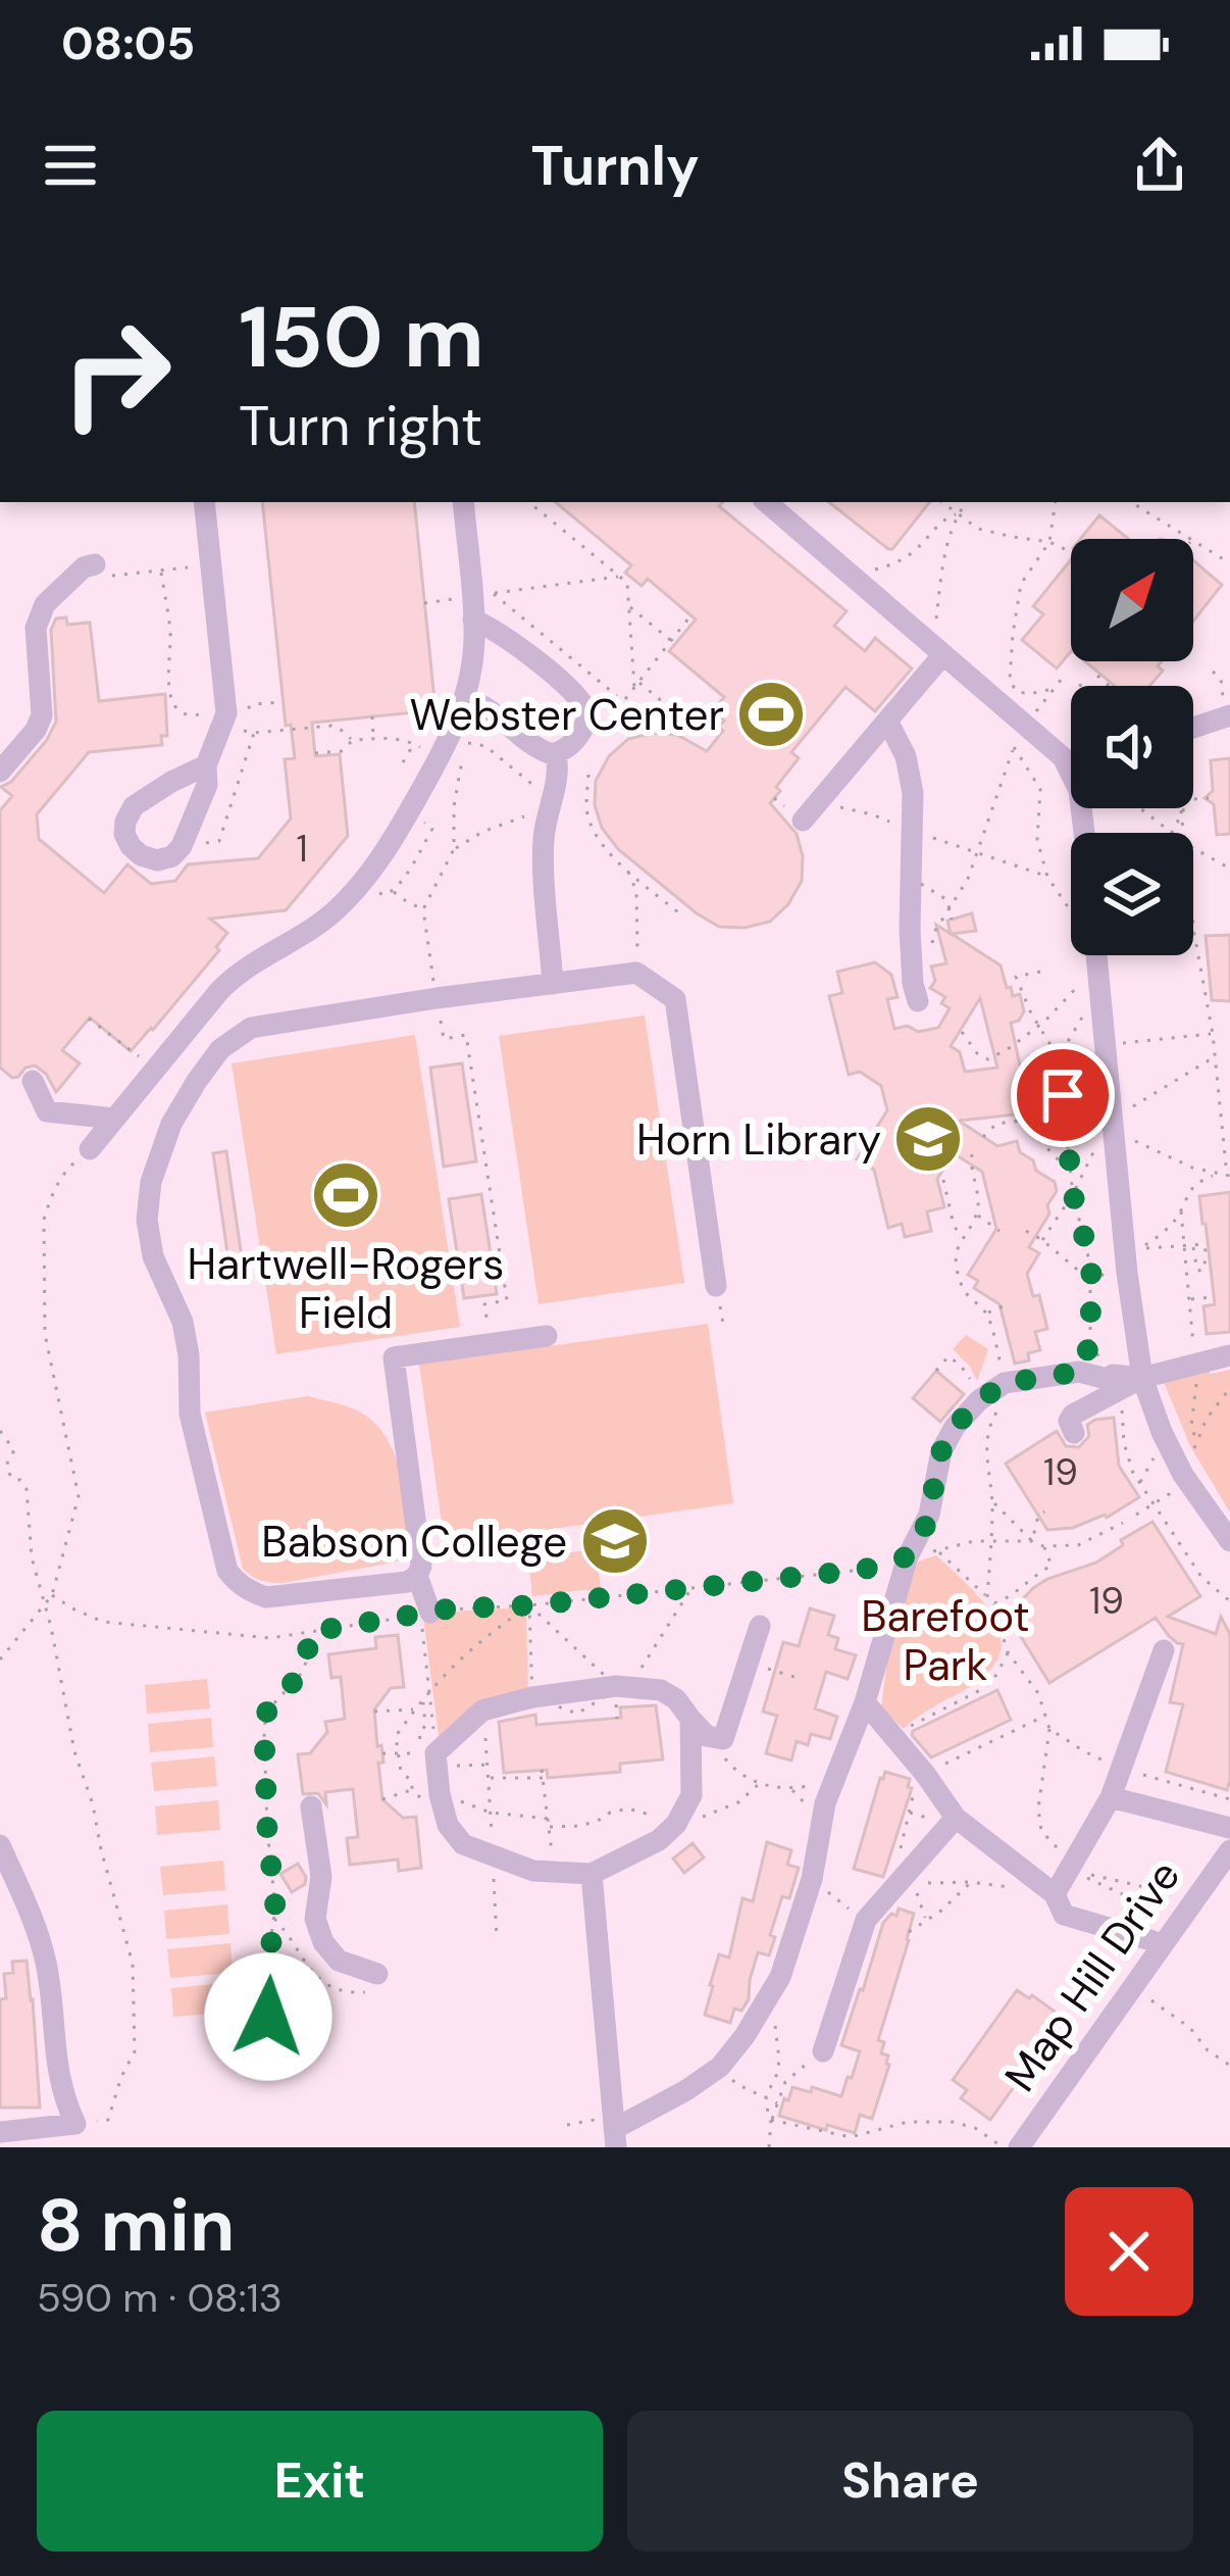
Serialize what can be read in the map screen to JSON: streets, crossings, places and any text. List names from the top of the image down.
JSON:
{
  "streets": {
    "street": ["Map Hill Drive"]
  },
  "parks": ["Barefoot Park"],
  "places": {
    "sports": ["Webster Center", "Hartwell-Rogers Field"],
    "school or university": ["Horn Library", "Babson College"]
  },
  "house_numbers": ["1", "19", "19"],
  "north": "top right",
  "page": {
    "status": "08:05",
    "header": "Turnly",
    "turn": ["150 m", "Turn right"],
    "heading": ["8 min", "590 m · 08:13"],
    "buttons": ["Exit", "Share"]
  }
}
